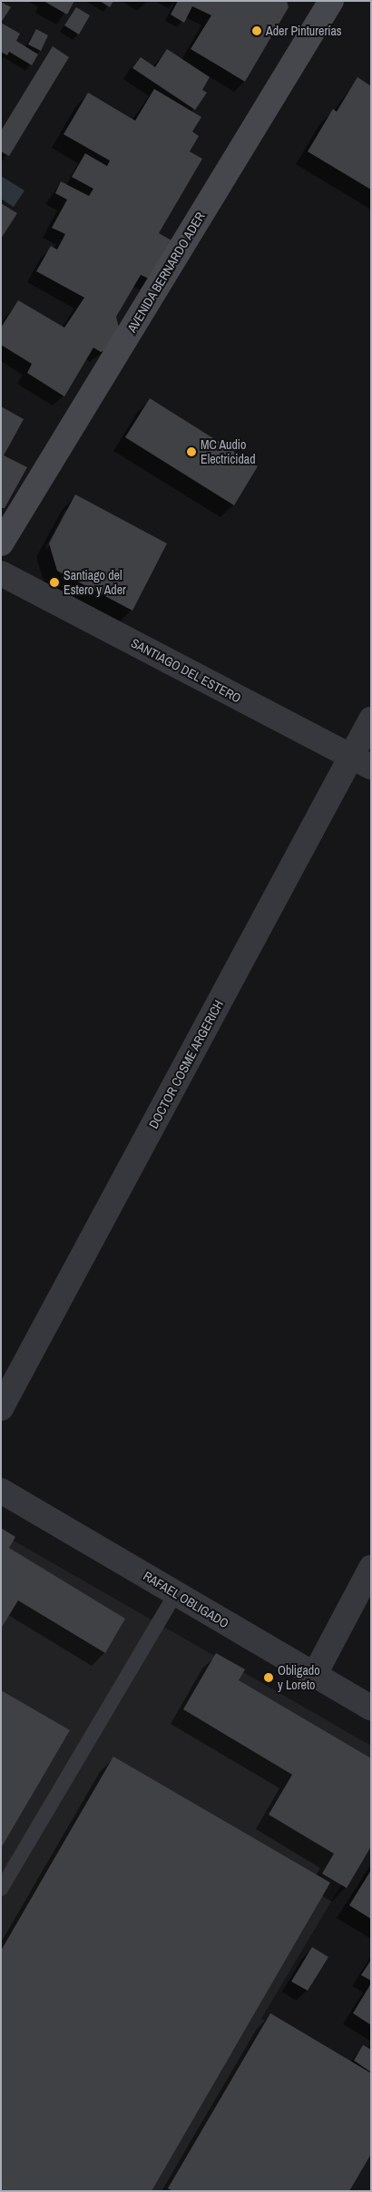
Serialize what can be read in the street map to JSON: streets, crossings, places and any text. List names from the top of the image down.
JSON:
{
  "streets": {
    "main road": ["AVENIDA BERNARDO ADER"],
    "street": ["SANTIAGO DEL ESTERO", "DOCTOR COSME ARGERICH", "RAFAEL OBLIGADO"]
  },
  "crossings": [
    ["SANTIAGO DEL ESTERO", "DOCTOR COSME ARGERICH"]
  ],
  "places": [
    "Ader Pinturerías",
    "MC Audio Electricidad",
    "Santiago del Estero y Ader",
    "Obligado y Loreto"
  ]
}
